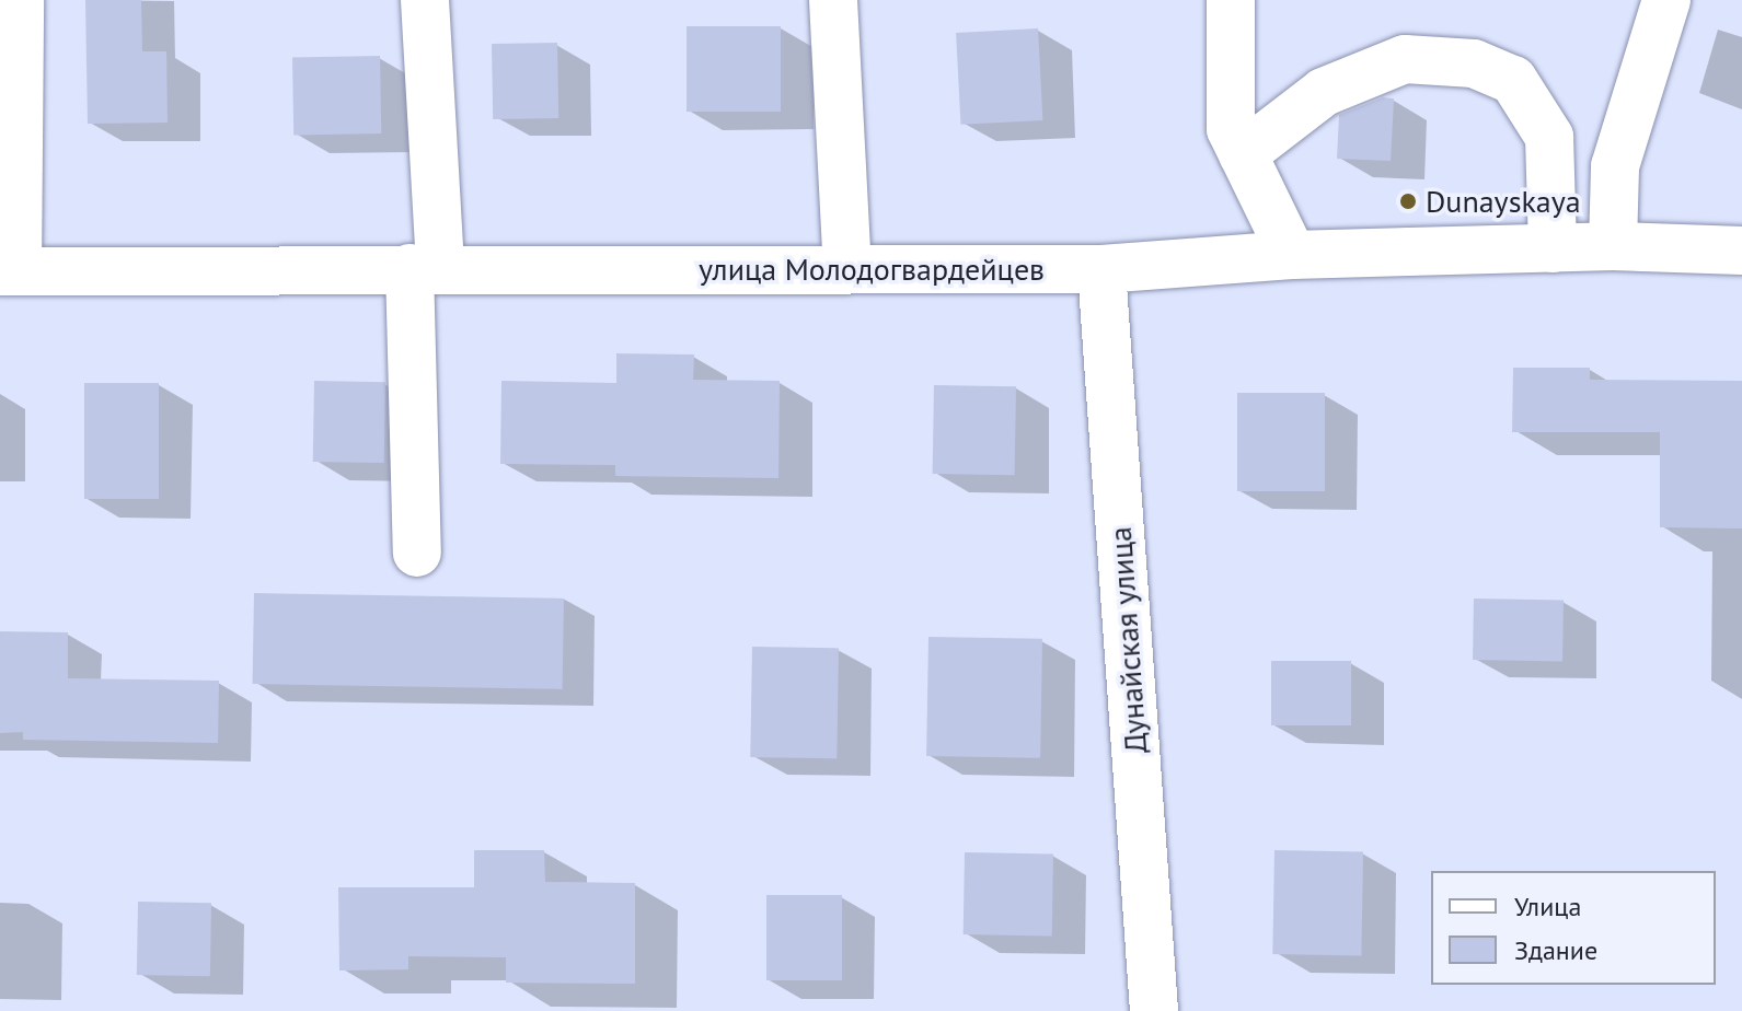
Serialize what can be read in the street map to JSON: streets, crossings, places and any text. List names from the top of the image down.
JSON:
{
  "streets": {
    "street": ["улица Молодогвардейцев", "Дунайская улица"]
  },
  "crossings": [
    ["улица Молодогвардейцев", "Дунайская улица"]
  ],
  "places": ["Dunayskaya"],
  "legend": ["Улица", "Здание"]
}
